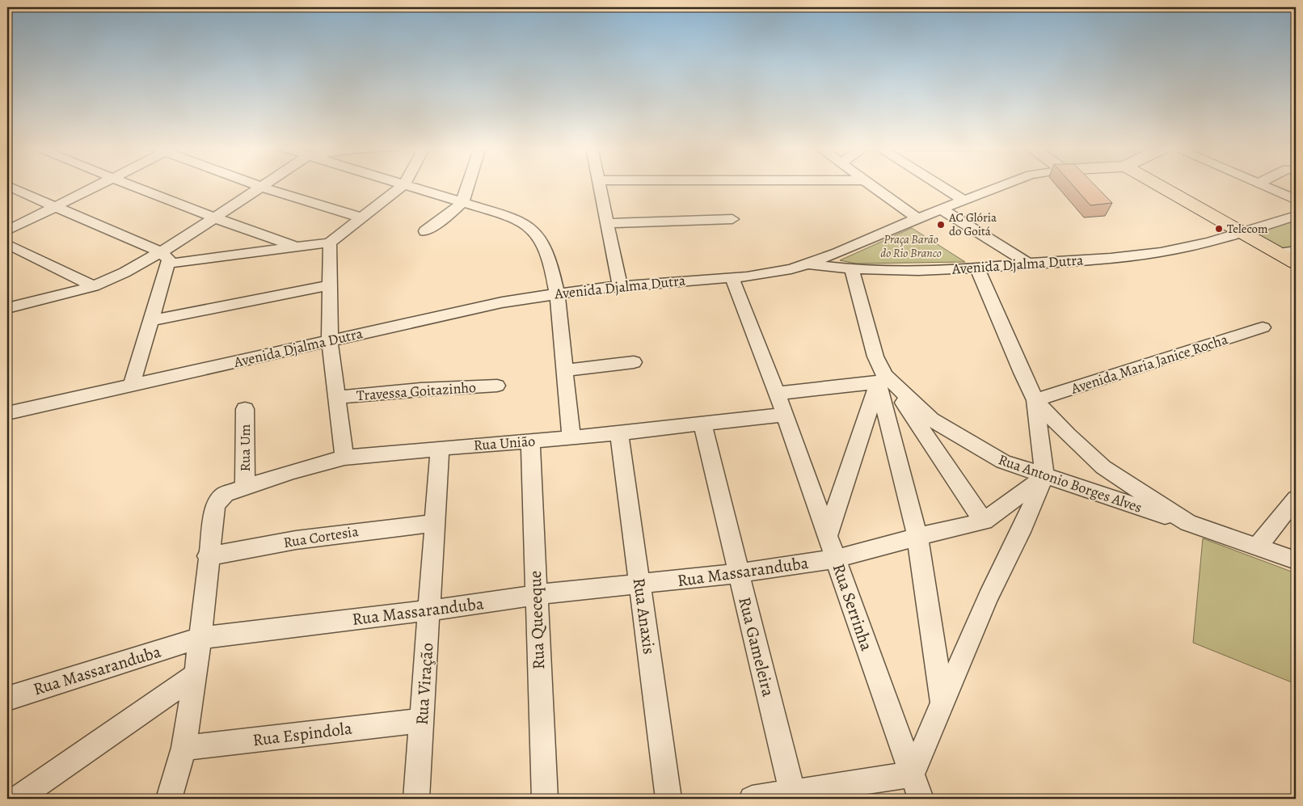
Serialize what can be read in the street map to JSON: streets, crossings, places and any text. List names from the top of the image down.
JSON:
{
  "streets": {
    "street": [
      "Avenida Djalma Dutra",
      "Avenida Maria Janice Rocha",
      "Travessa Goitazinho",
      "Rua União",
      "Rua Um",
      "Rua Antonio Borges Alves",
      "Rua Cortesia",
      "Rua Massaranduba",
      "Rua Serrinha",
      "Rua Anaxis",
      "Rua Queceque",
      "Rua Gameleira",
      "Rua Viração",
      "Rua Espindola"
    ]
  },
  "crossings": [
    ["Avenida Djalma Dutra", "Rua Serrinha"],
    ["Rua União", "Rua Um"],
    ["Rua União", "Rua Serrinha"],
    ["Rua União", "Rua Anaxis"],
    ["Rua União", "Rua Queceque"],
    ["Rua União", "Rua Gameleira"],
    ["Rua União", "Rua Viração"],
    ["Rua Cortesia", "Rua Viração"],
    ["Rua Massaranduba", "Rua Serrinha"],
    ["Rua Massaranduba", "Rua Anaxis"],
    ["Rua Massaranduba", "Rua Queceque"],
    ["Rua Massaranduba", "Rua Gameleira"],
    ["Rua Massaranduba", "Rua Viração"],
    ["Rua Viração", "Rua Espindola"]
  ],
  "parks": ["Praça Barão do Rio Branco"],
  "places": ["AC Glória do Goitá", "Telecom"]
}
